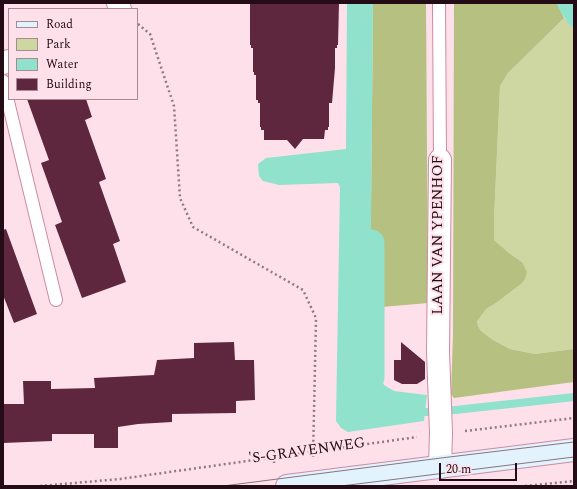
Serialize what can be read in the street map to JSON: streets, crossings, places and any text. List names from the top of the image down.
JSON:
{
  "streets": {
    "street": ["LAAN VAN YPENHOF", "'S-GRAVENWEG"]
  },
  "crossings": [
    ["LAAN VAN YPENHOF", "'S-GRAVENWEG"]
  ],
  "legend": [
    "Road",
    "Park",
    "Water",
    "Building"
  ],
  "scale_bar": "20 m"
}
